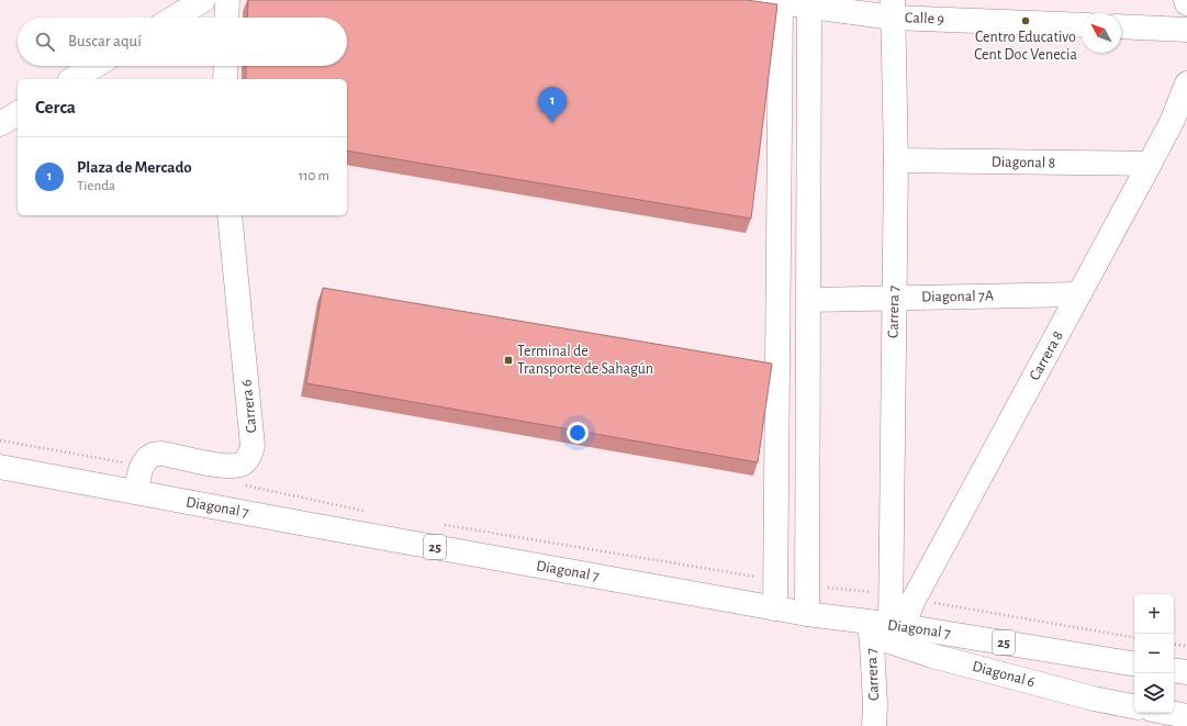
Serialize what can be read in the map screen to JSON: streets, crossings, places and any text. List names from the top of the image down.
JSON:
{
  "streets": {
    "main road": [
      "Calle 9",
      "Diagonal 8",
      "Diagonal 7A",
      "Carrera 7",
      "Carrera 8",
      "Carrera 6",
      "Diagonal 7",
      "25",
      "Diagonal 6"
    ]
  },
  "crossings": [
    ["Calle 9", "Carrera 7"],
    ["Diagonal 8", "Carrera 7"],
    ["Diagonal 8", "Carrera 8"],
    ["Diagonal 7A", "Carrera 7"],
    ["Diagonal 7A", "Carrera 8"],
    ["Carrera 7", "Carrera 8"],
    ["Carrera 7", "Diagonal 7"],
    ["Carrera 7", "Diagonal 6"],
    ["Diagonal 7", "Diagonal 6"]
  ],
  "places": {
    "other": ["Centro Educativo Cent Doc Venecia"],
    "transit": ["Terminal de Transporte de Sahagún"]
  },
  "north": "top left",
  "page": {
    "search": "Buscar aquí",
    "heading": "Cerca",
    "pins": "1",
    "list": [
      {
        "mark": "1",
        "name": "Plaza de Mercado",
        "note": "Tienda",
        "value": "110 m"
      }
    ],
    "map_buttons": ["+", "−"]
  }
}
